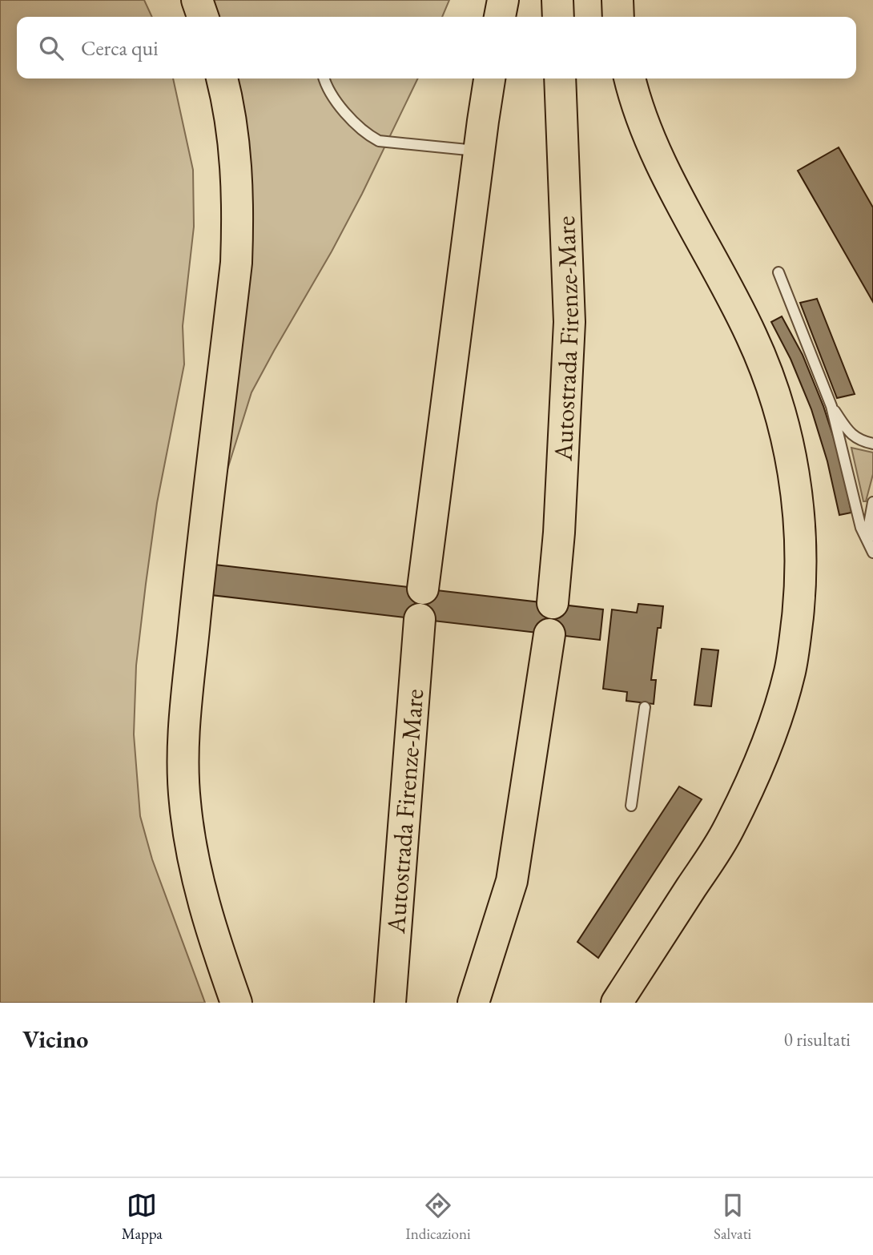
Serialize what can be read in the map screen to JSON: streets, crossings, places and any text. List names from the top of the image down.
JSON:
{
  "streets": {
    "highway": ["Autostrada Firenze-Mare"]
  },
  "page": {
    "search": "Cerca qui",
    "heading": ["Vicino", "0 risultati"],
    "nav": ["Mappa", "Indicazioni", "Salvati"]
  }
}
